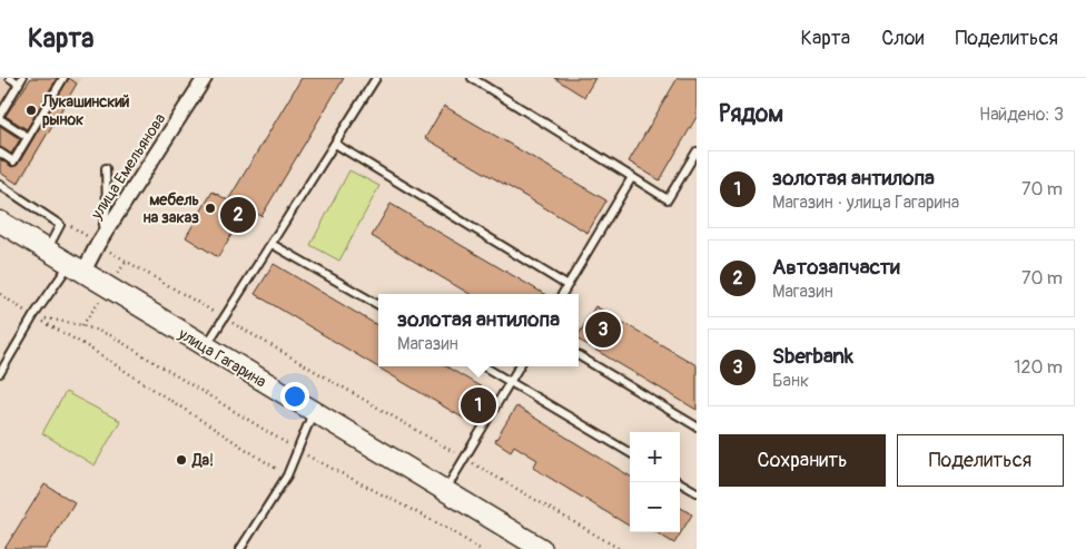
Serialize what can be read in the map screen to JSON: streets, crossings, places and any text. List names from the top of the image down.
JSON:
{
  "streets": {
    "main road": ["улица Гагарина"],
    "street": ["улица Емельянова"]
  },
  "crossings": [
    ["улица Емельянова", "улица Гагарина"]
  ],
  "places": ["Лукашинский рынок", "мебель на заказ", "Да!"],
  "page": {
    "header": "Карта",
    "nav": ["Карта", "Слои", "Поделиться"],
    "heading": ["Рядом", "Найдено: 3"],
    "list": [
      {
        "mark": "1",
        "name": "золотая антилопа",
        "note": "Магазин · улица Гагарина",
        "value": "70 m"
      },
      {
        "mark": "2",
        "name": "Автозапчасти",
        "note": "Магазин",
        "value": "70 m"
      },
      {
        "mark": "3",
        "name": "Sberbank",
        "note": "Банк",
        "value": "120 m"
      }
    ],
    "pins": ["2", "3", "1"],
    "popup": ["золотая антилопа", "Магазин"],
    "buttons": ["Сохранить", "Поделиться"],
    "map_buttons": ["+", "−"]
  }
}
